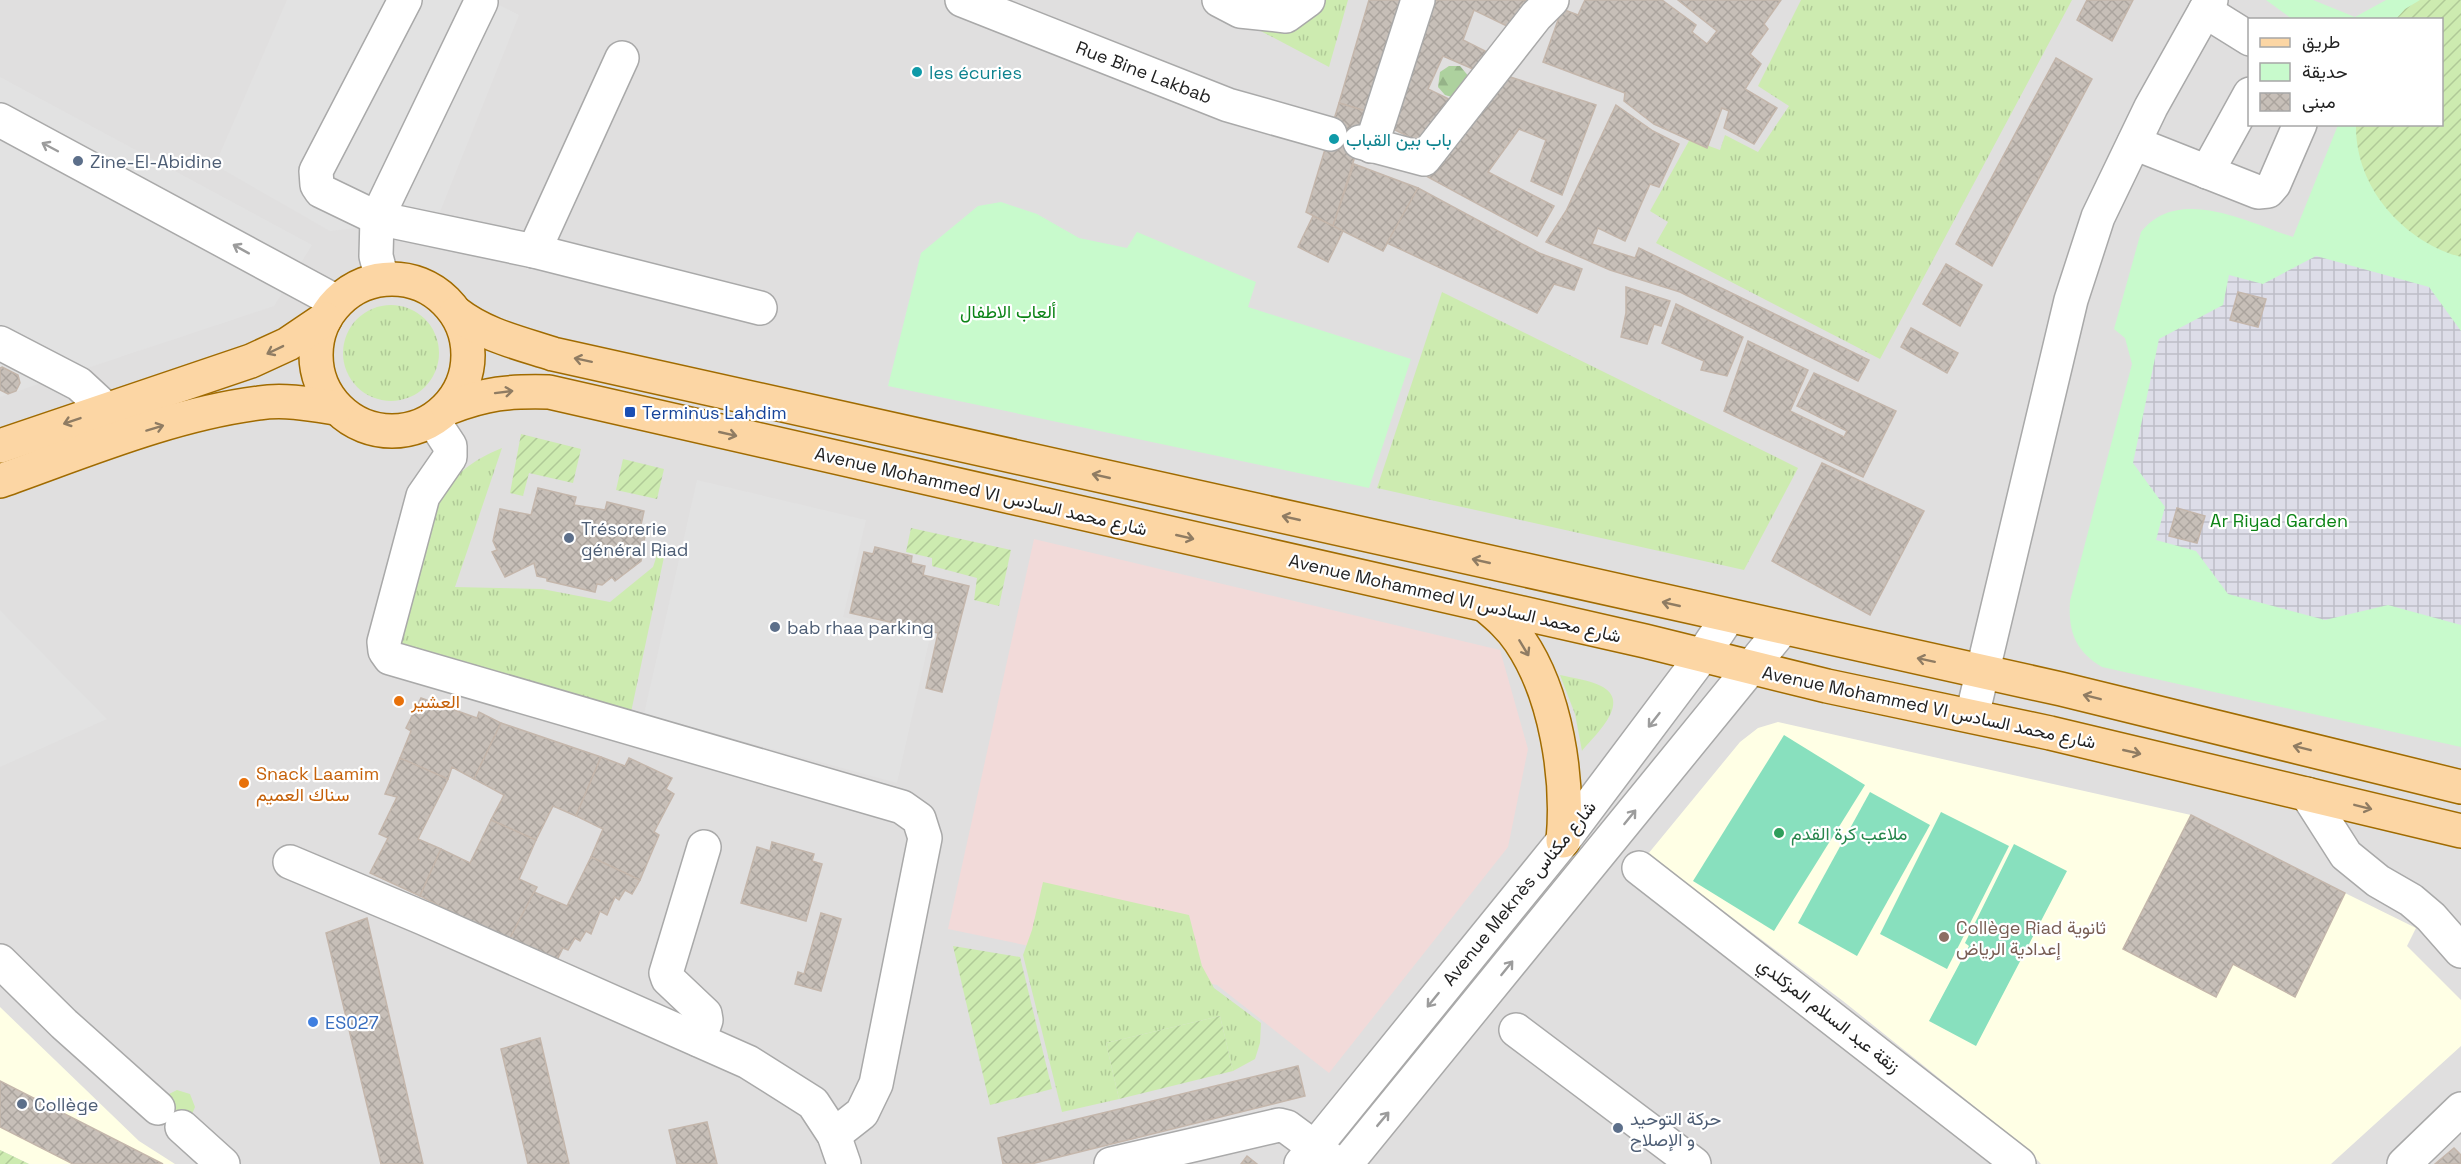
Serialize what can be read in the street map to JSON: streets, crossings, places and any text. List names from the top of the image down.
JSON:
{
  "streets": {
    "main road": ["Avenue Mohammed VI شارع محمد السادس"],
    "street": ["Rue Bine Lakbab", "Avenue Meknès شارع مكناس", "زنقة عبد السلام المزكلدي"]
  },
  "crossings": [
    ["Avenue Mohammed VI شارع محمد السادس", "Avenue Meknès شارع مكناس"]
  ],
  "parks": ["ألعاب الاطفال", "Ar Riyad Garden"],
  "places": {
    "other": [
      "les écuries",
      "باب بين القباب",
      "Zine-El-Abidine",
      "Trésorerie général Riad",
      "bab rhaa parking",
      "العشير",
      "Snack Laamim سناك العميم",
      "ملاعب كرة القدم",
      "Collège Riad ثانوية إعدادية الرياض",
      "ES027",
      "Collège",
      "حركة التوحيد و الإصلاح"
    ],
    "transit": ["Terminus Lahdim"]
  },
  "legend": ["طريق", "حديقة", "مبنى"]
}
